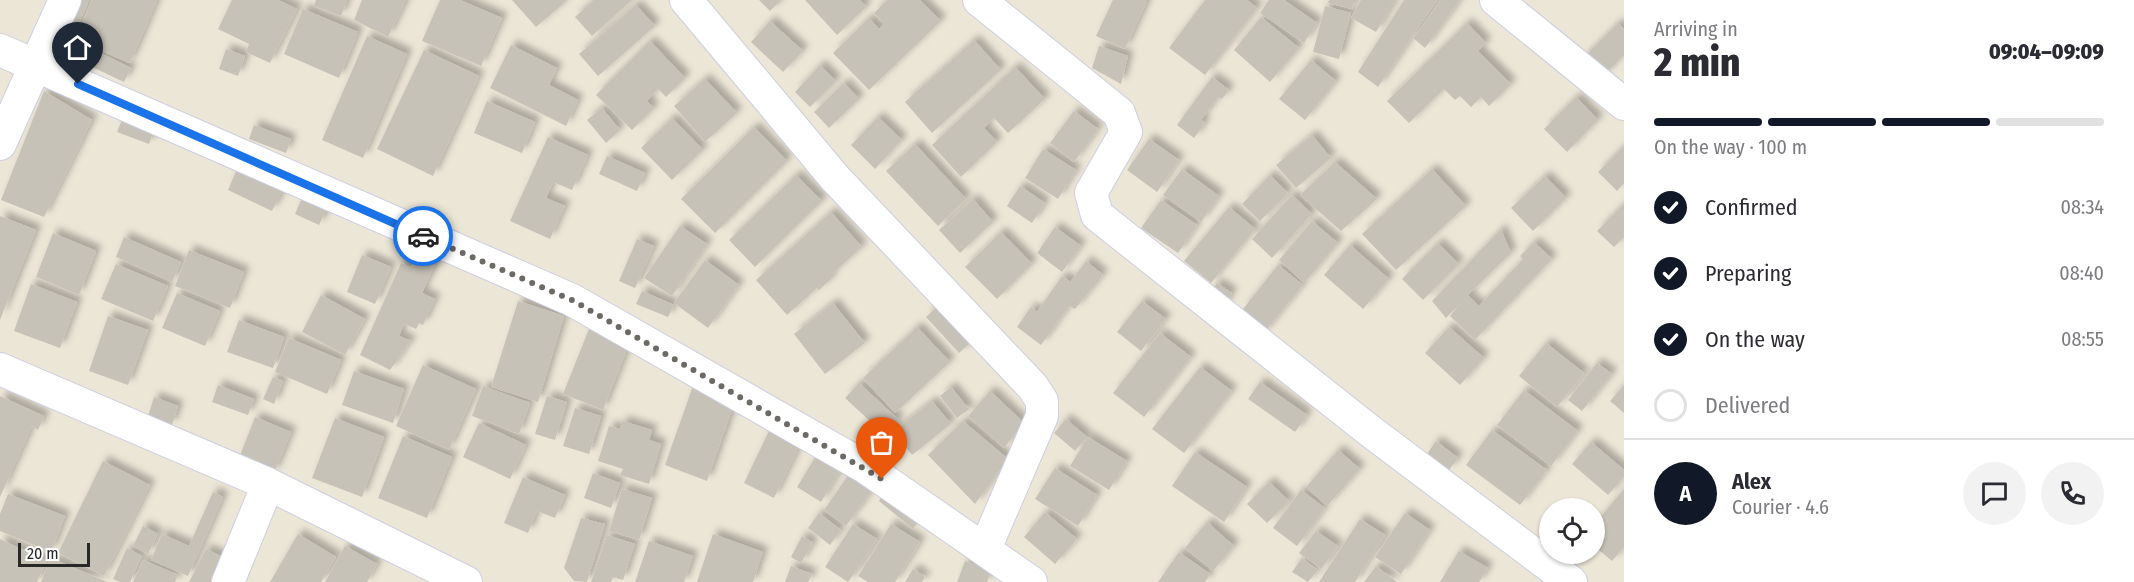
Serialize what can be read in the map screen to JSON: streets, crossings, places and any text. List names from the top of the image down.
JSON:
{
  "scale_bar": "20 m",
  "page": {
    "heading": ["2 min", "Arriving in", "09:04–09:09"],
    "panel": ["Alex", "Courier · 4.6"],
    "bar": "On the way · 100 m",
    "list": [
      ["Confirmed", "08:34"],
      ["Preparing", "08:40"],
      ["On the way", "08:55"],
      "Delivered"
    ],
    "round": "A",
    "scale": "20 m"
  }
}
